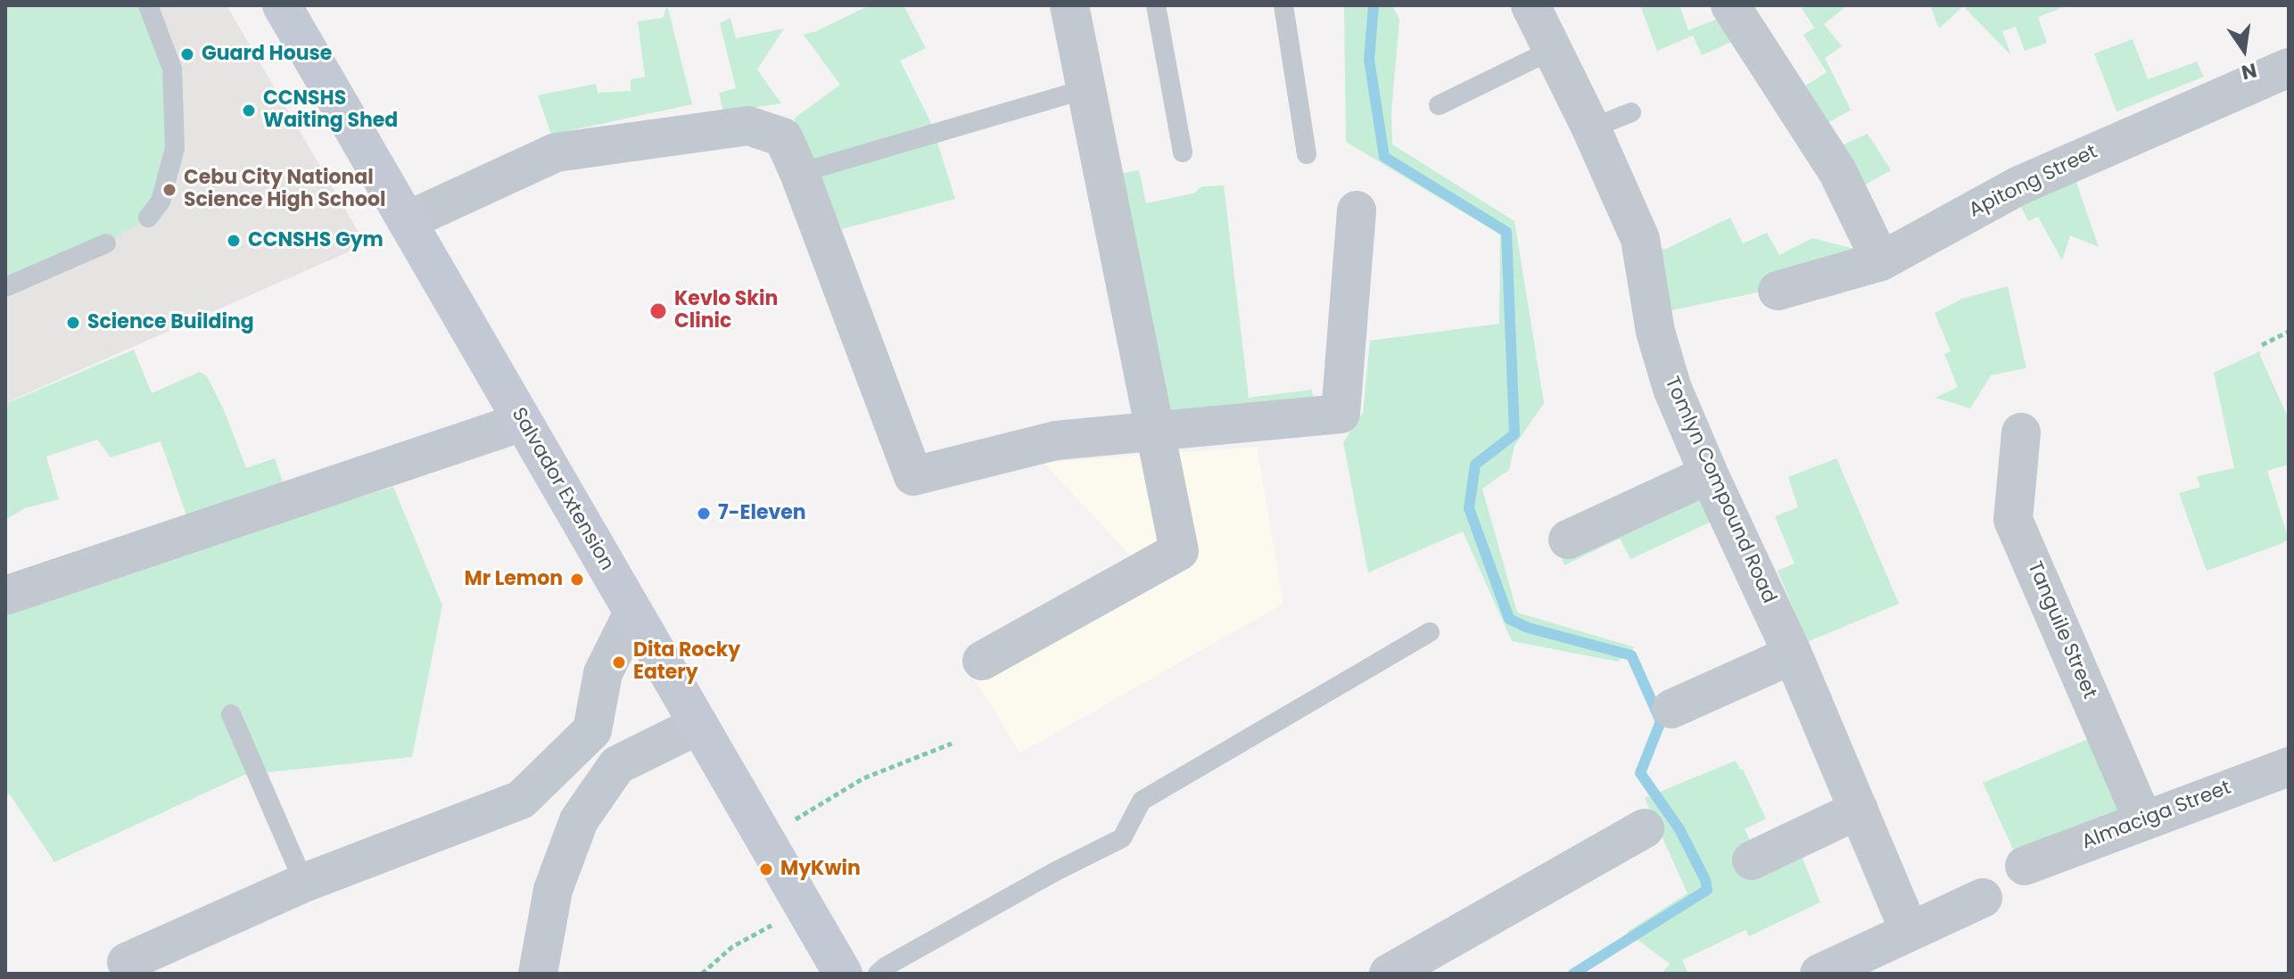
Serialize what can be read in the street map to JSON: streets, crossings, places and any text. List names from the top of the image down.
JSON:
{
  "streets": {
    "main road": ["Salvador Extension"],
    "street": [
      "Apitong Street",
      "Tomlyn Compound Road",
      "Tanguile Street",
      "Almaciga Street"
    ]
  },
  "crossings": [
    ["Tanguile Street", "Almaciga Street"]
  ],
  "places": [
    "Guard House",
    "CCNSHS Waiting Shed",
    "Cebu City National Science High School",
    "CCNSHS Gym",
    "Kevlo Skin Clinic",
    "Science Building",
    "7-Eleven",
    "Mr Lemon",
    "Dita Rocky Eatery",
    "MyKwin"
  ],
  "north": "bottom"
}
